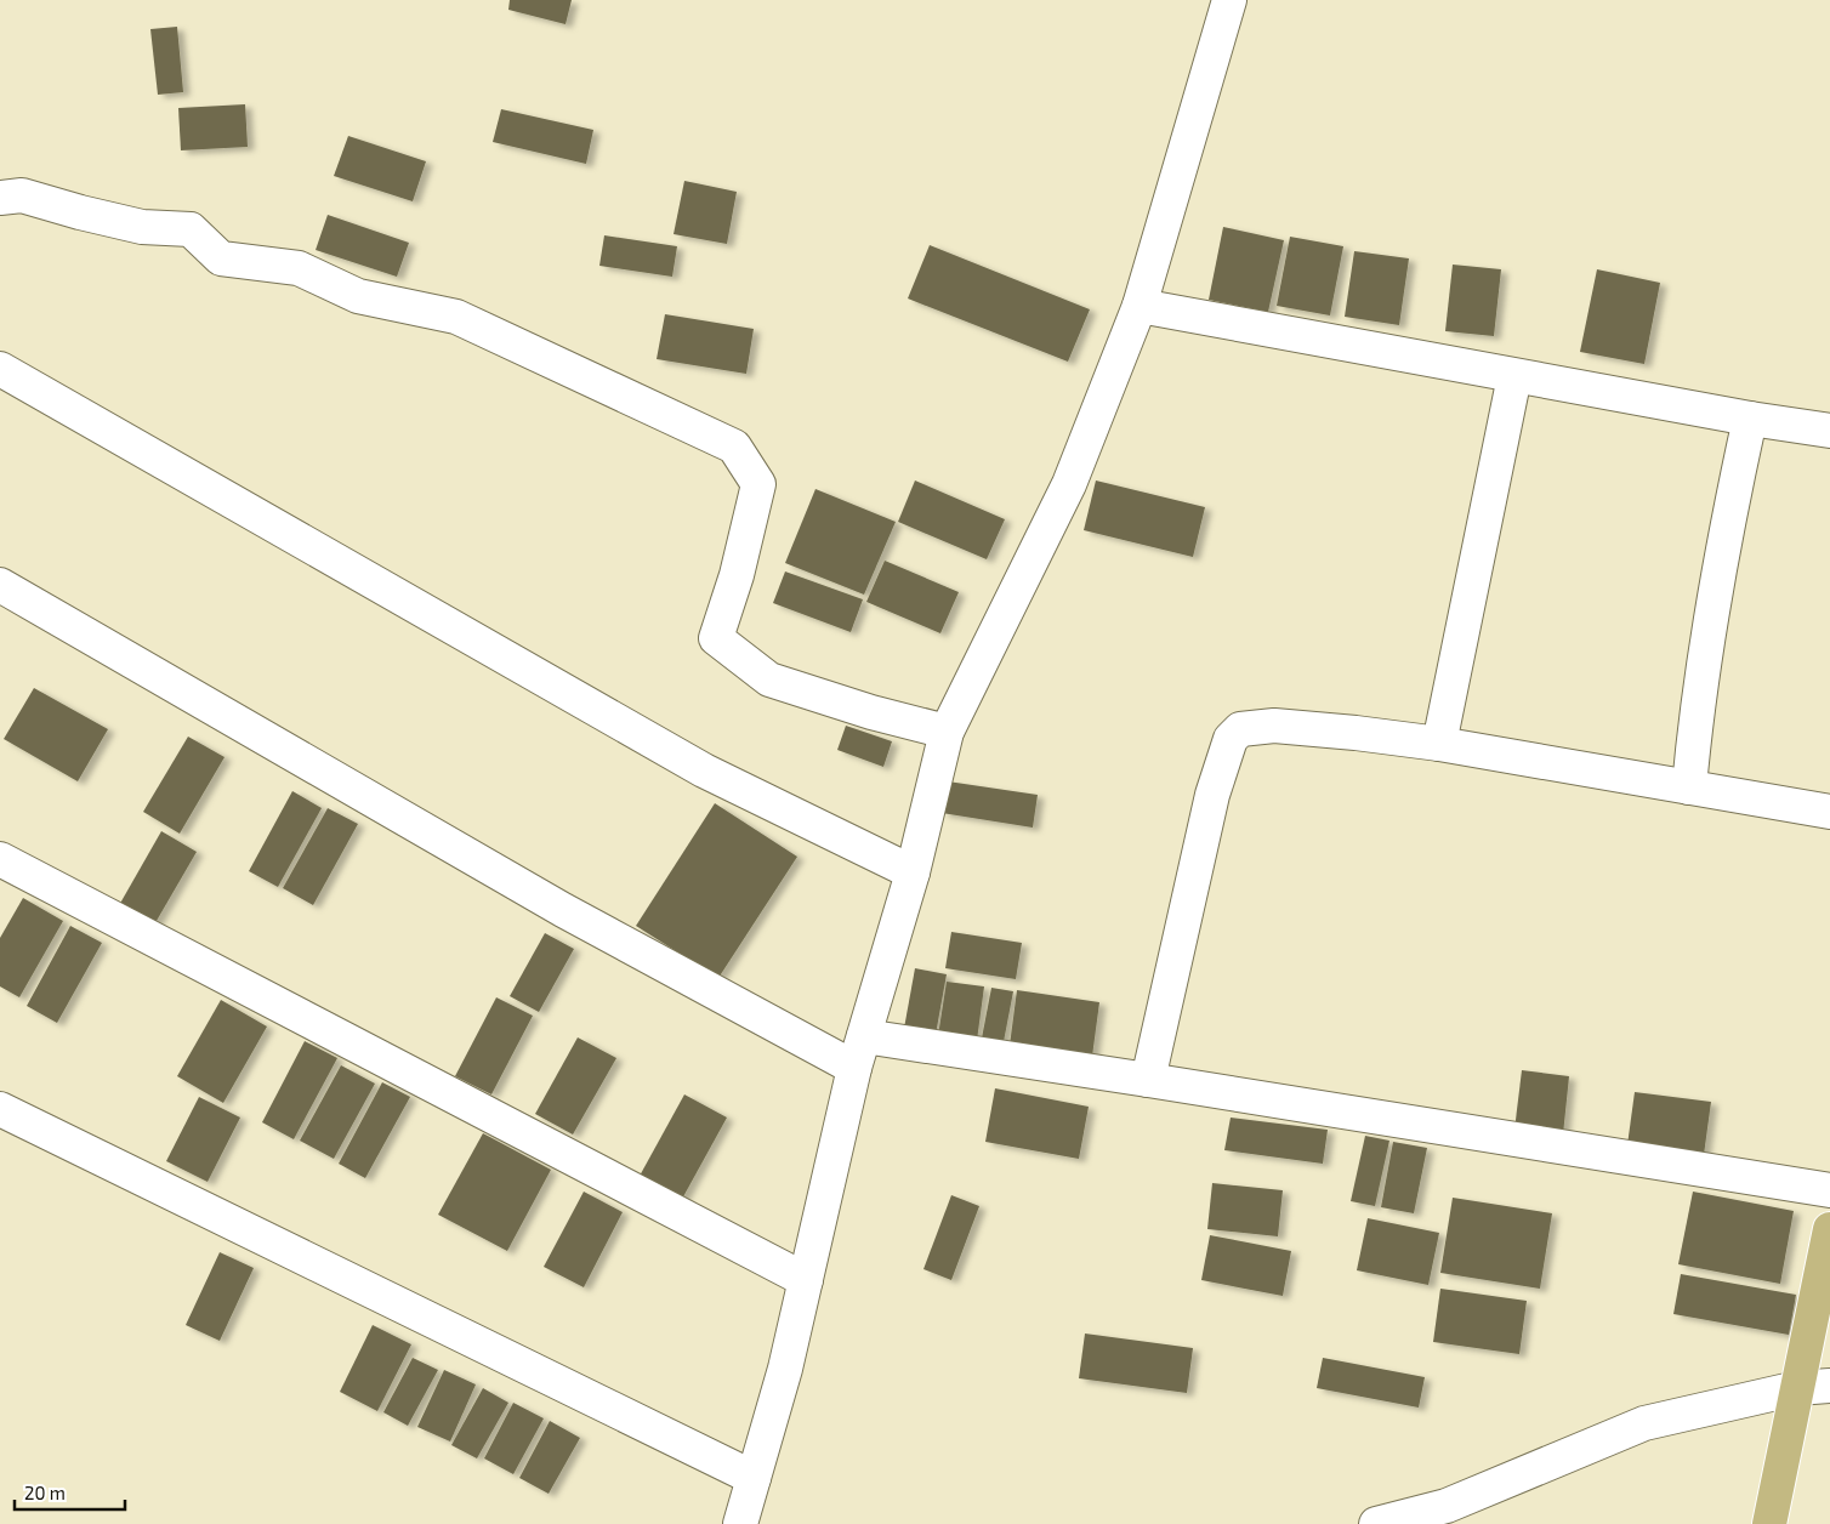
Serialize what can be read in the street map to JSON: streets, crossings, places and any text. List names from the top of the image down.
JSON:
{
  "scale_bar": "20 m"
}
